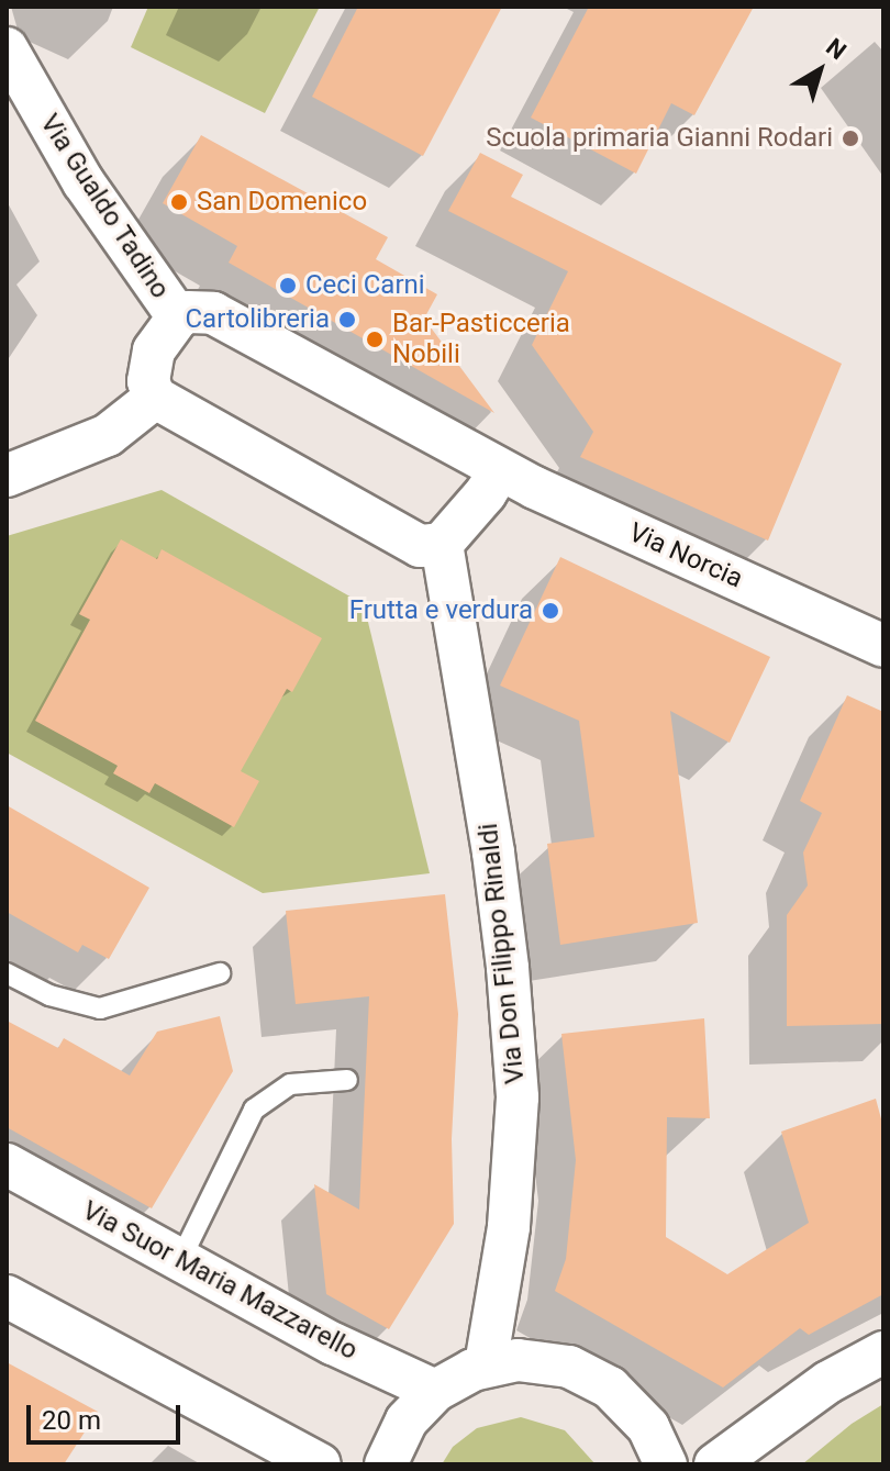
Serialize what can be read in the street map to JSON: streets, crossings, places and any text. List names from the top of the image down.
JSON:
{
  "streets": {
    "street": [
      "Via Gualdo Tadino",
      "Via Norcia",
      "Via Don Filippo Rinaldi",
      "Via Suor Maria Mazzarello"
    ]
  },
  "crossings": [
    ["Via Gualdo Tadino", "Via Norcia"]
  ],
  "places": [
    "Scuola primaria Gianni Rodari",
    "San Domenico",
    "Ceci Carni",
    "Cartolibreria",
    "Bar-Pasticceria Nobili",
    "Frutta e verdura"
  ],
  "scale_bar": "20 m",
  "north": "top right"
}
